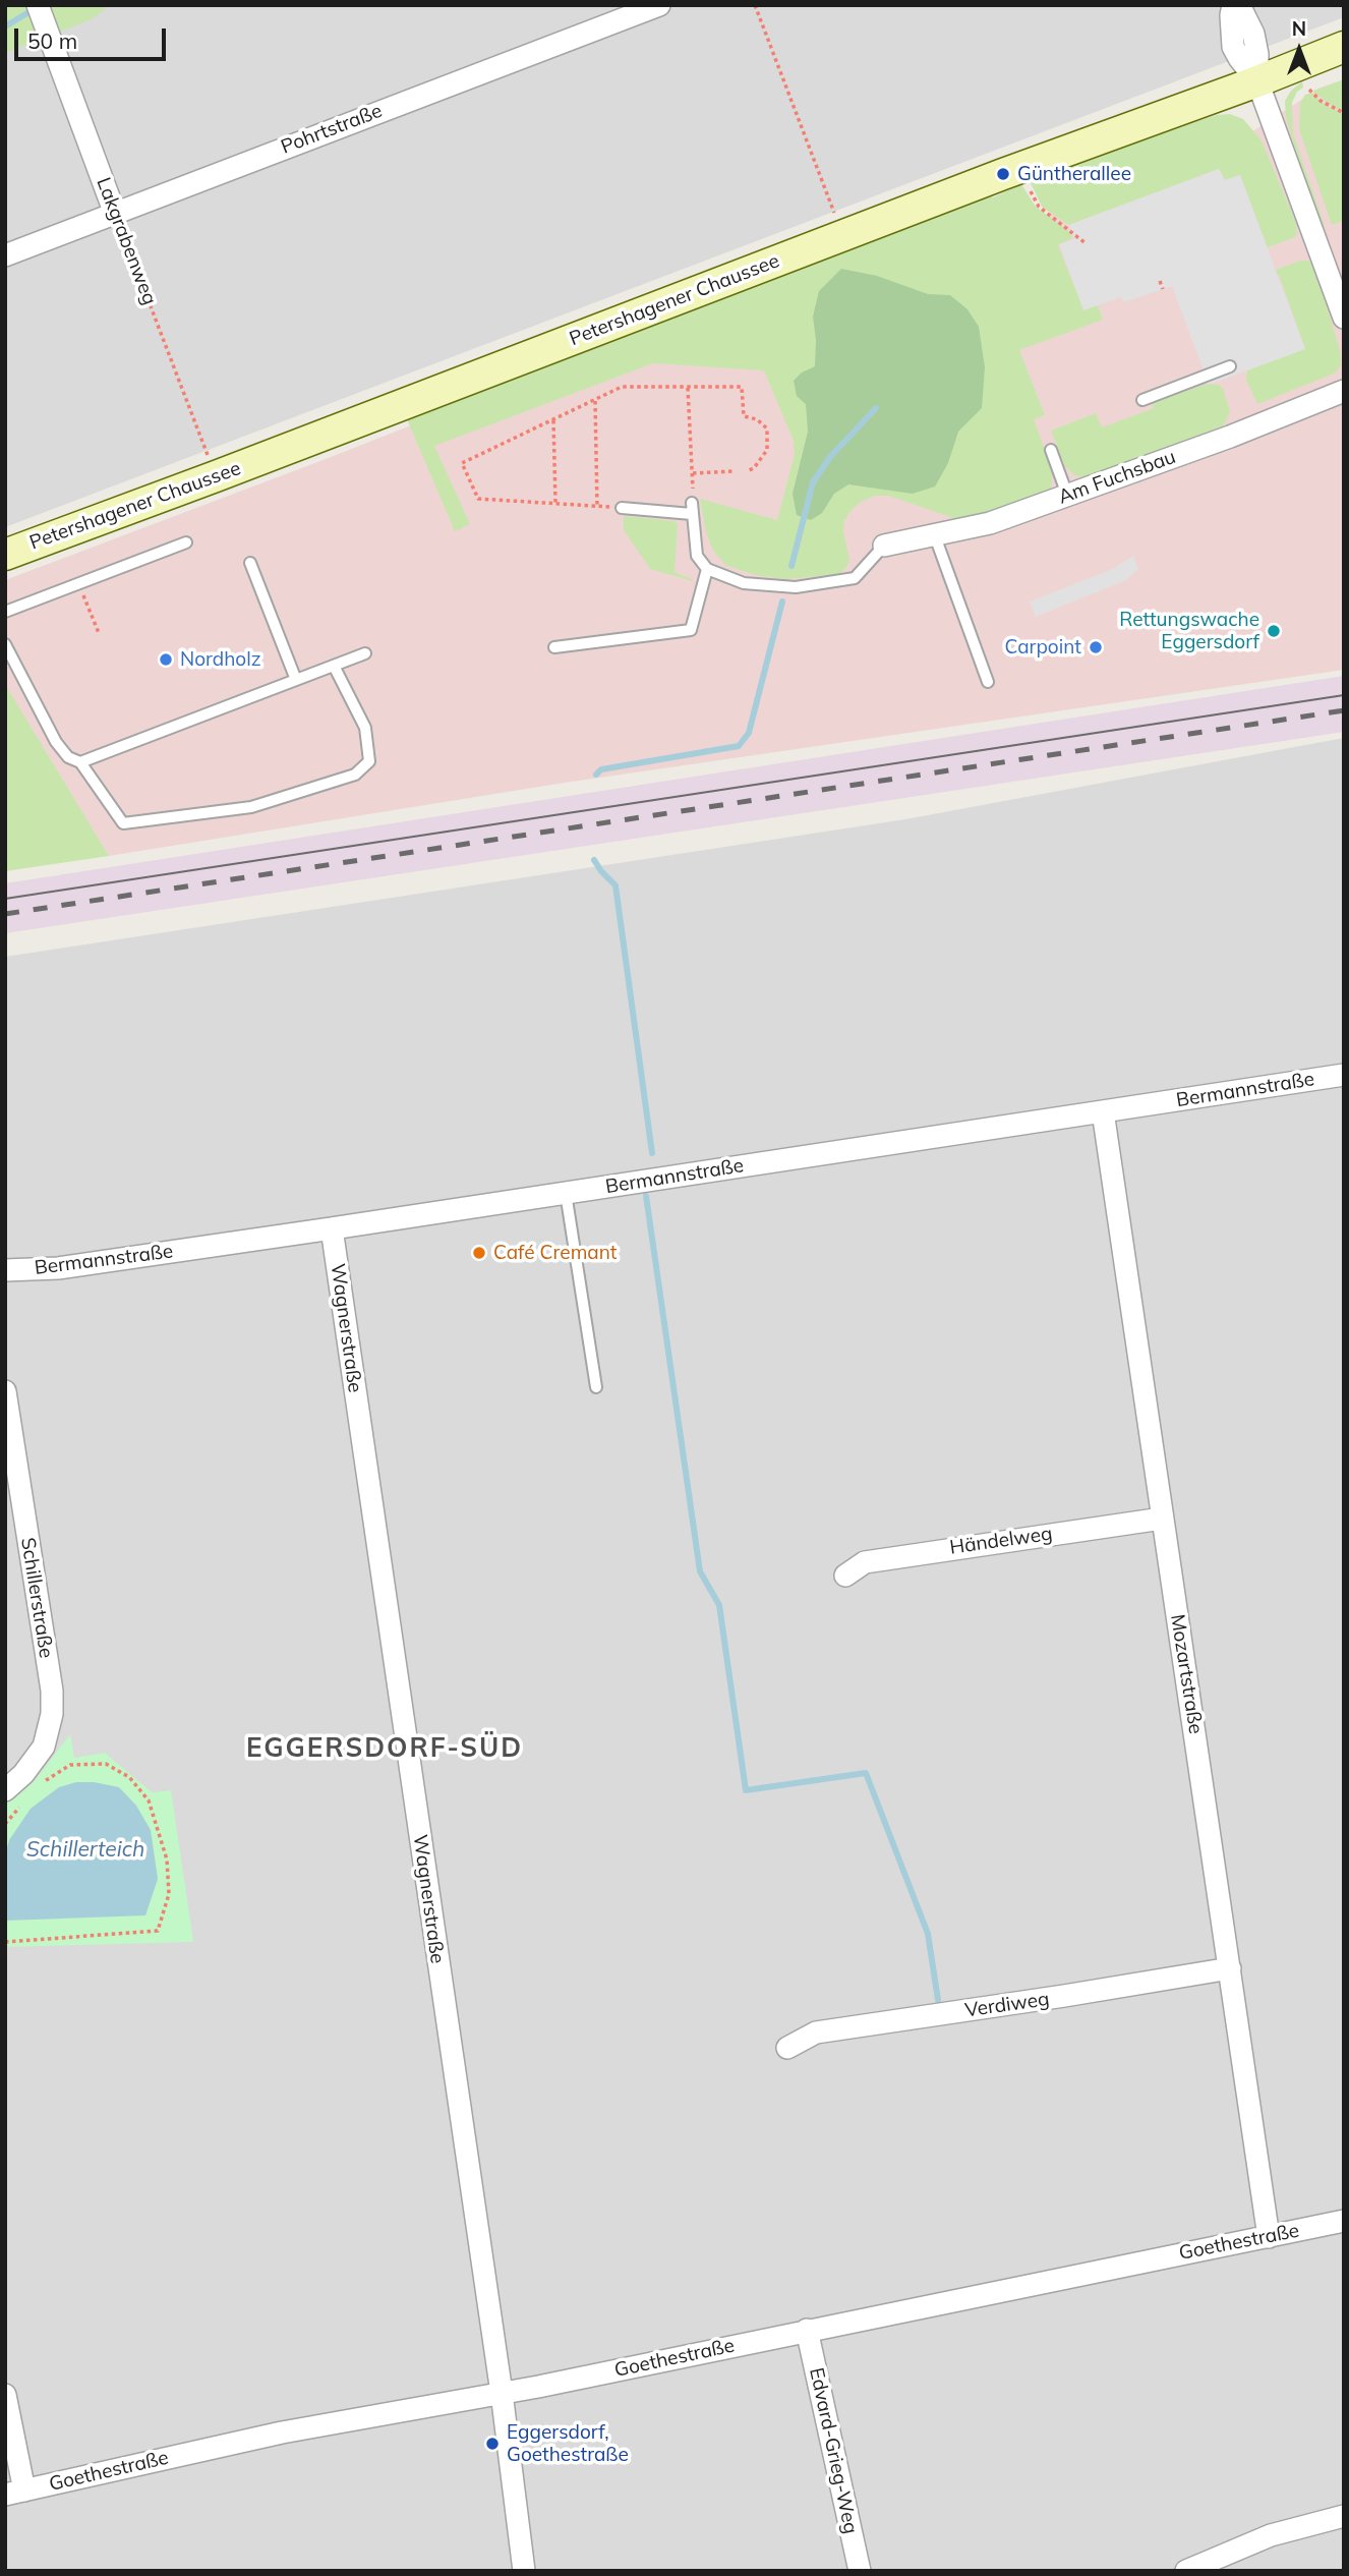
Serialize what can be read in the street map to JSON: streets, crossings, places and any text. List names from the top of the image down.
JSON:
{
  "streets": {
    "street": [
      "Pohrtstraße",
      "Lakgrabenweg",
      "Petershagener Chaussee",
      "Am Fuchsbau",
      "Bermannstraße",
      "Wagnerstraße",
      "Händelweg",
      "Schillerstraße",
      "Mozartstraße",
      "Verdiweg",
      "Goethestraße",
      "Edvard-Grieg-Weg"
    ]
  },
  "crossings": [
    ["Pohrtstraße", "Lakgrabenweg"],
    ["Lakgrabenweg", "Petershagener Chaussee"],
    ["Bermannstraße", "Wagnerstraße"],
    ["Bermannstraße", "Mozartstraße"],
    ["Wagnerstraße", "Goethestraße"],
    ["Händelweg", "Mozartstraße"],
    ["Mozartstraße", "Verdiweg"],
    ["Mozartstraße", "Goethestraße"],
    ["Goethestraße", "Edvard-Grieg-Weg"]
  ],
  "districts": ["EGGERSDORF-SÜD"],
  "water": ["Schillerteich"],
  "places": [
    "Güntherallee",
    "Rettungswache Eggersdorf",
    "Carpoint",
    "Nordholz",
    "Café Cremant",
    "Eggersdorf, Goethestraße"
  ],
  "scale_bar": "50 m",
  "north": "top"
}
